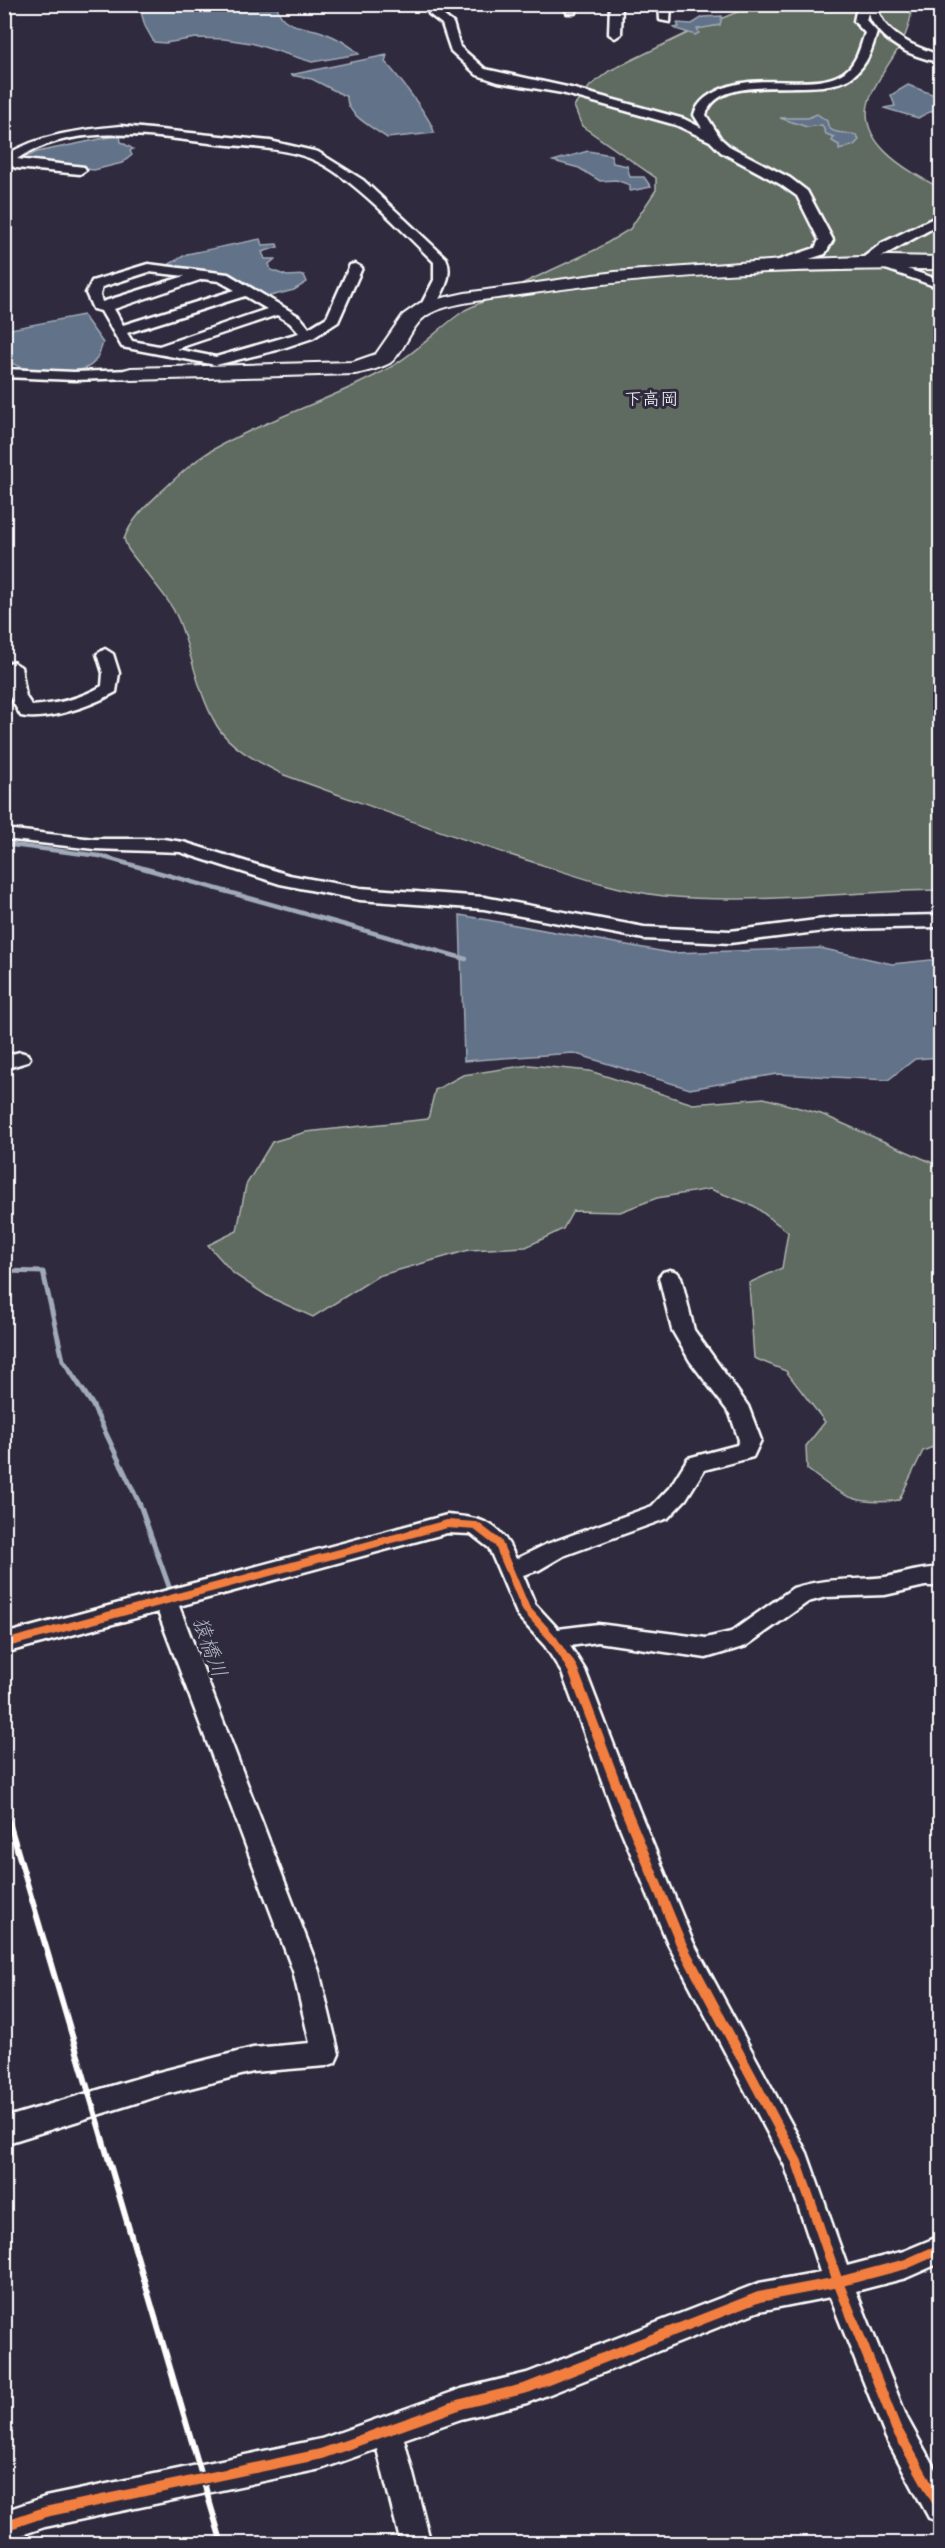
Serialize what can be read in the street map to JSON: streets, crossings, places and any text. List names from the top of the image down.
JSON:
{
  "districts": ["下高岡"],
  "water": ["猿橋川"]
}
